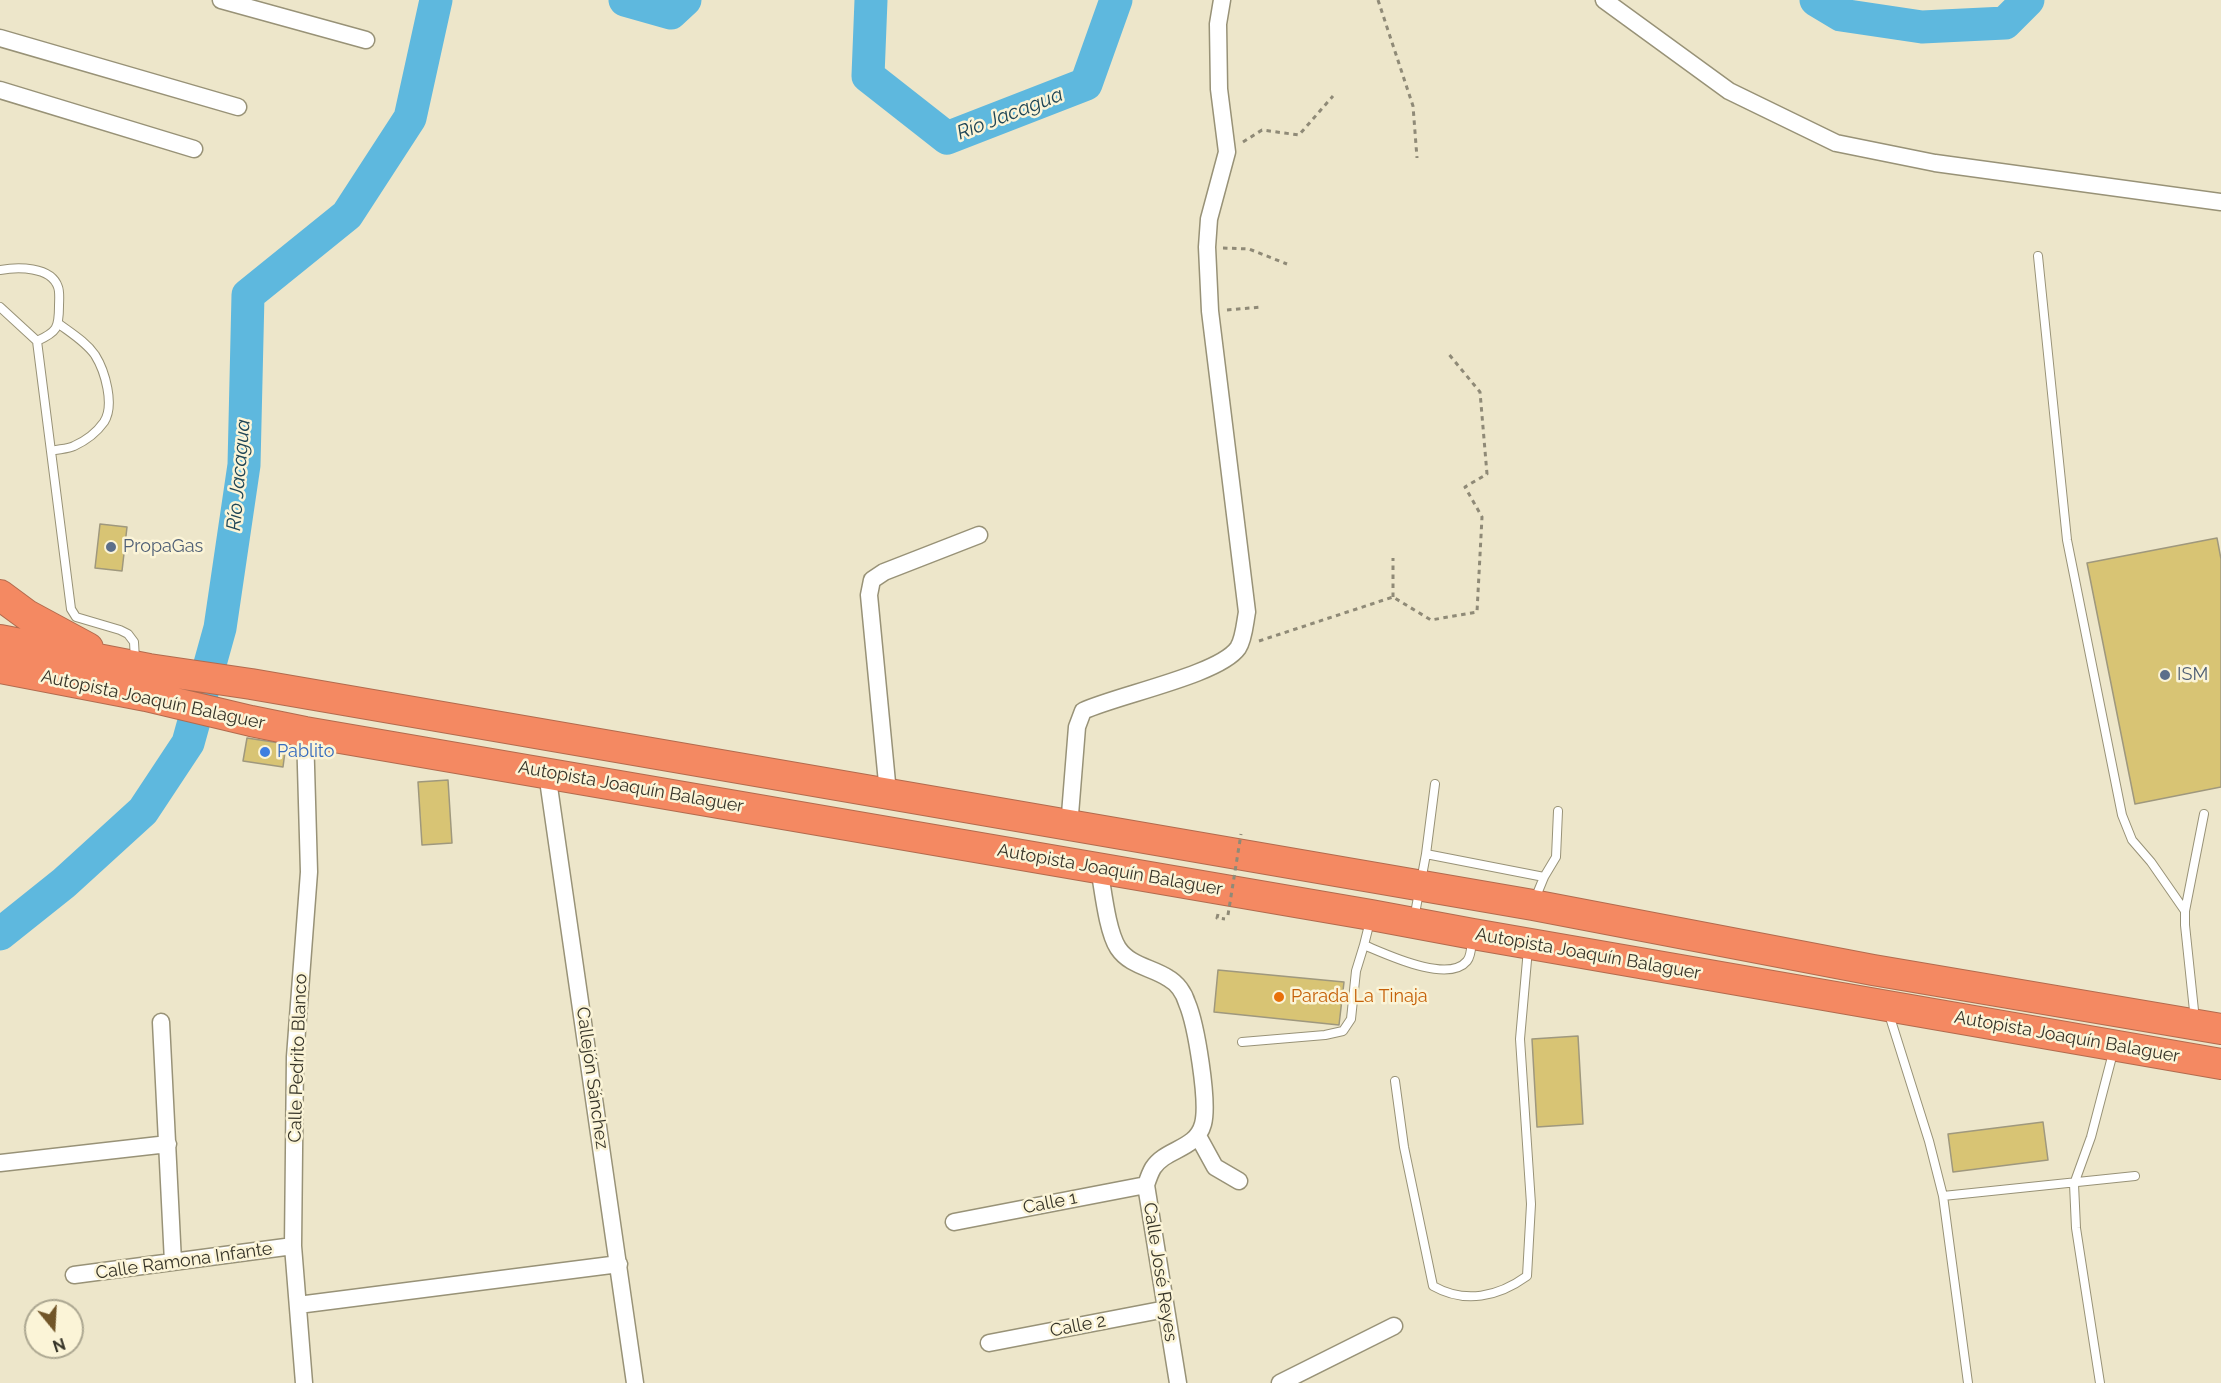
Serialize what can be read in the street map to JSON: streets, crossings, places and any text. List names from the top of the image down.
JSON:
{
  "streets": {
    "highway": ["Autopista Joaquín Balaguer"],
    "street": [
      "Calle Pedrito Blanco",
      "Callejón Sánchez",
      "Calle 1",
      "Calle Ramona Infante",
      "Calle José Reyes",
      "Calle 2"
    ]
  },
  "crossings": [
    ["Autopista Joaquín Balaguer", "Calle Pedrito Blanco"],
    ["Autopista Joaquín Balaguer", "Callejón Sánchez"],
    ["Calle Pedrito Blanco", "Calle Ramona Infante"],
    ["Calle 1", "Calle José Reyes"],
    ["Calle José Reyes", "Calle 2"]
  ],
  "water": ["Río Jacagua"],
  "places": [
    "PropaGas",
    "ISM",
    "Pablito",
    "Parada La Tinaja"
  ],
  "north": "bottom"
}
